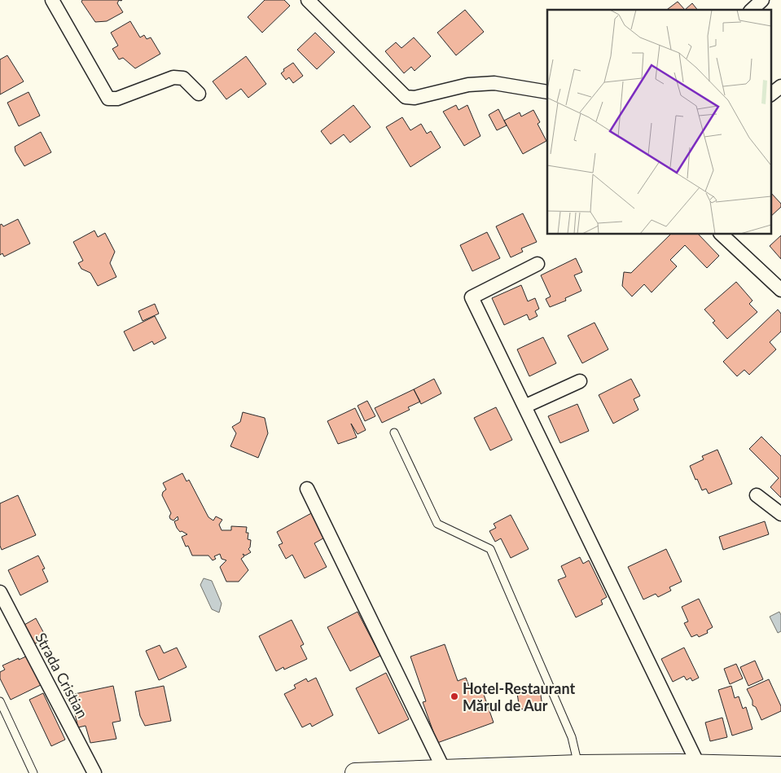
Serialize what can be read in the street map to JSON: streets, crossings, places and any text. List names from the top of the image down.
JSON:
{
  "streets": {
    "street": ["Strada Cristian"]
  },
  "places": ["Hotel-Restaurant Mărul de Aur"]
}
